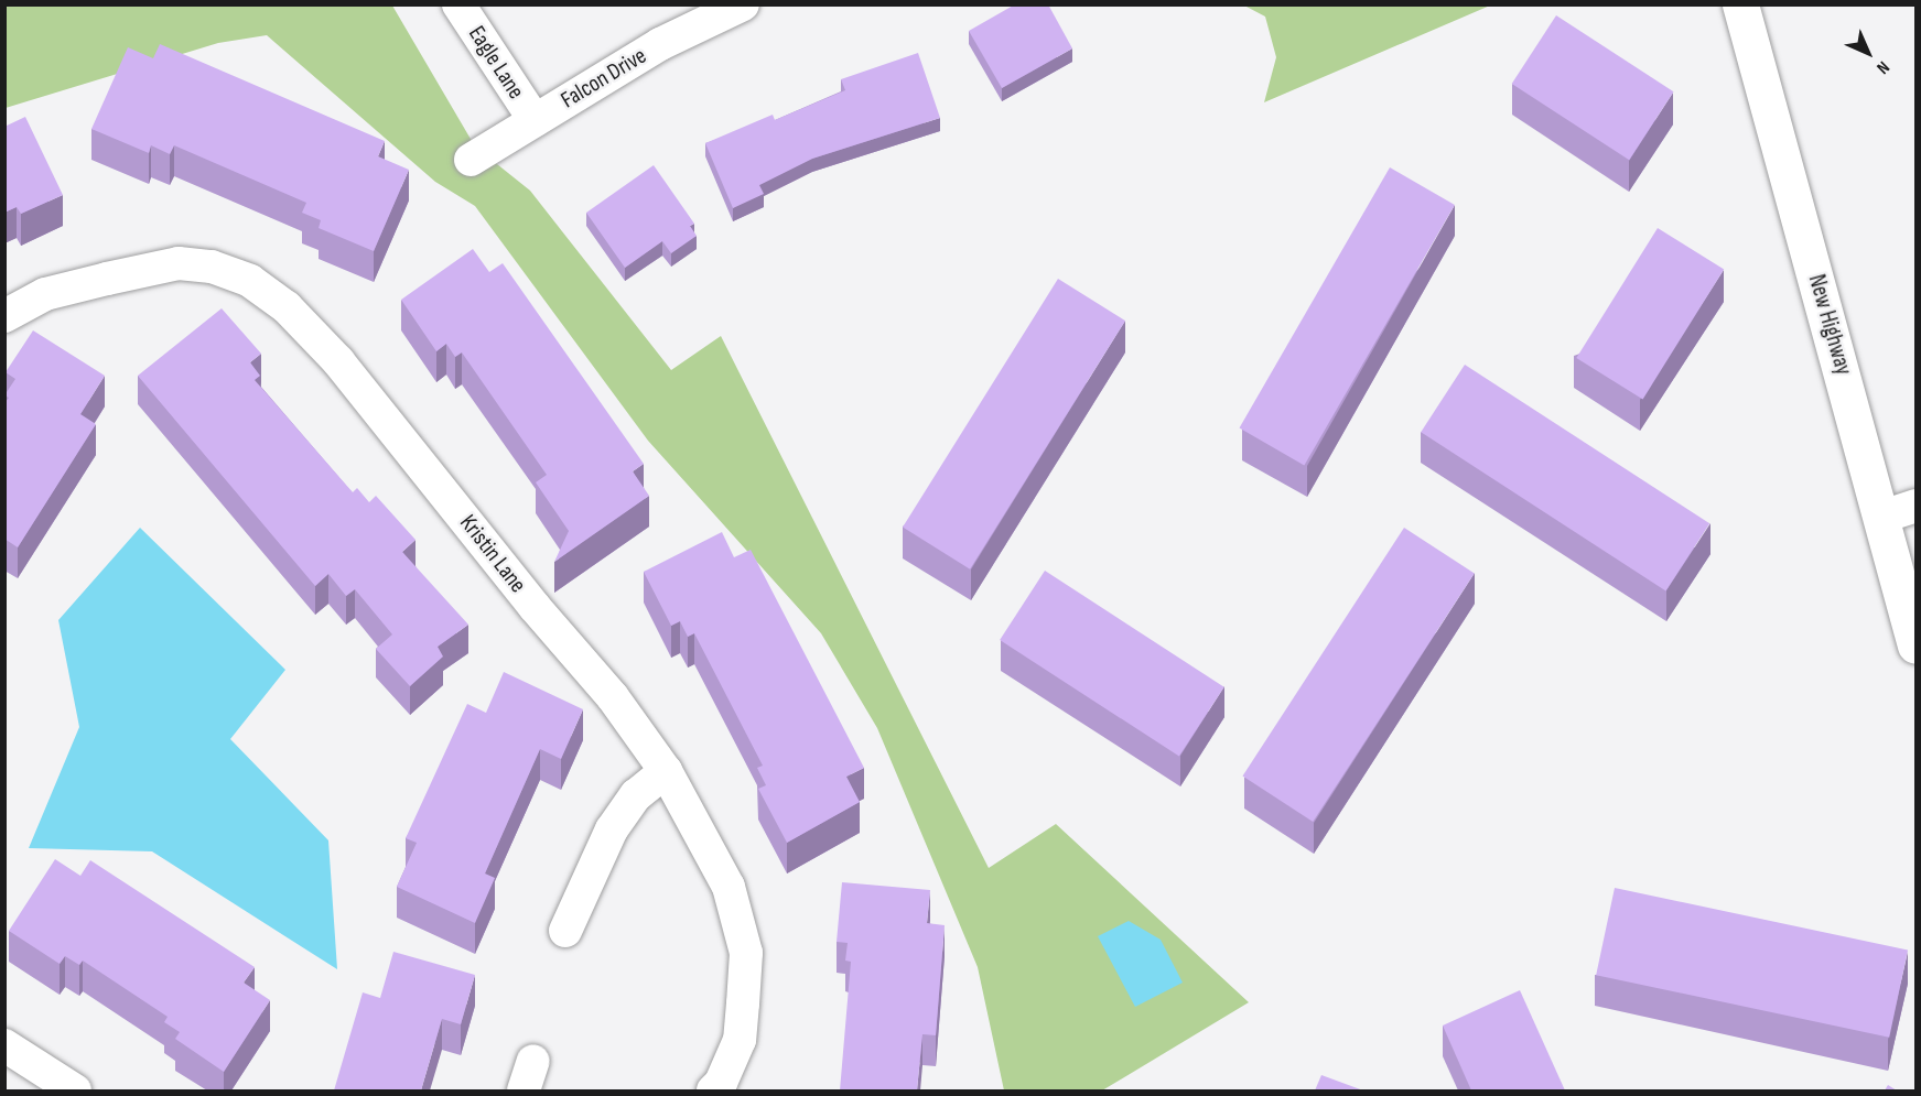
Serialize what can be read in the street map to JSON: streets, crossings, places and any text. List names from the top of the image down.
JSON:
{
  "streets": {
    "street": [
      "Eagle Lane",
      "Falcon Drive",
      "New Highway",
      "Kristin Lane"
    ]
  },
  "crossings": [
    ["Eagle Lane", "Falcon Drive"]
  ],
  "north": "bottom right"
}
